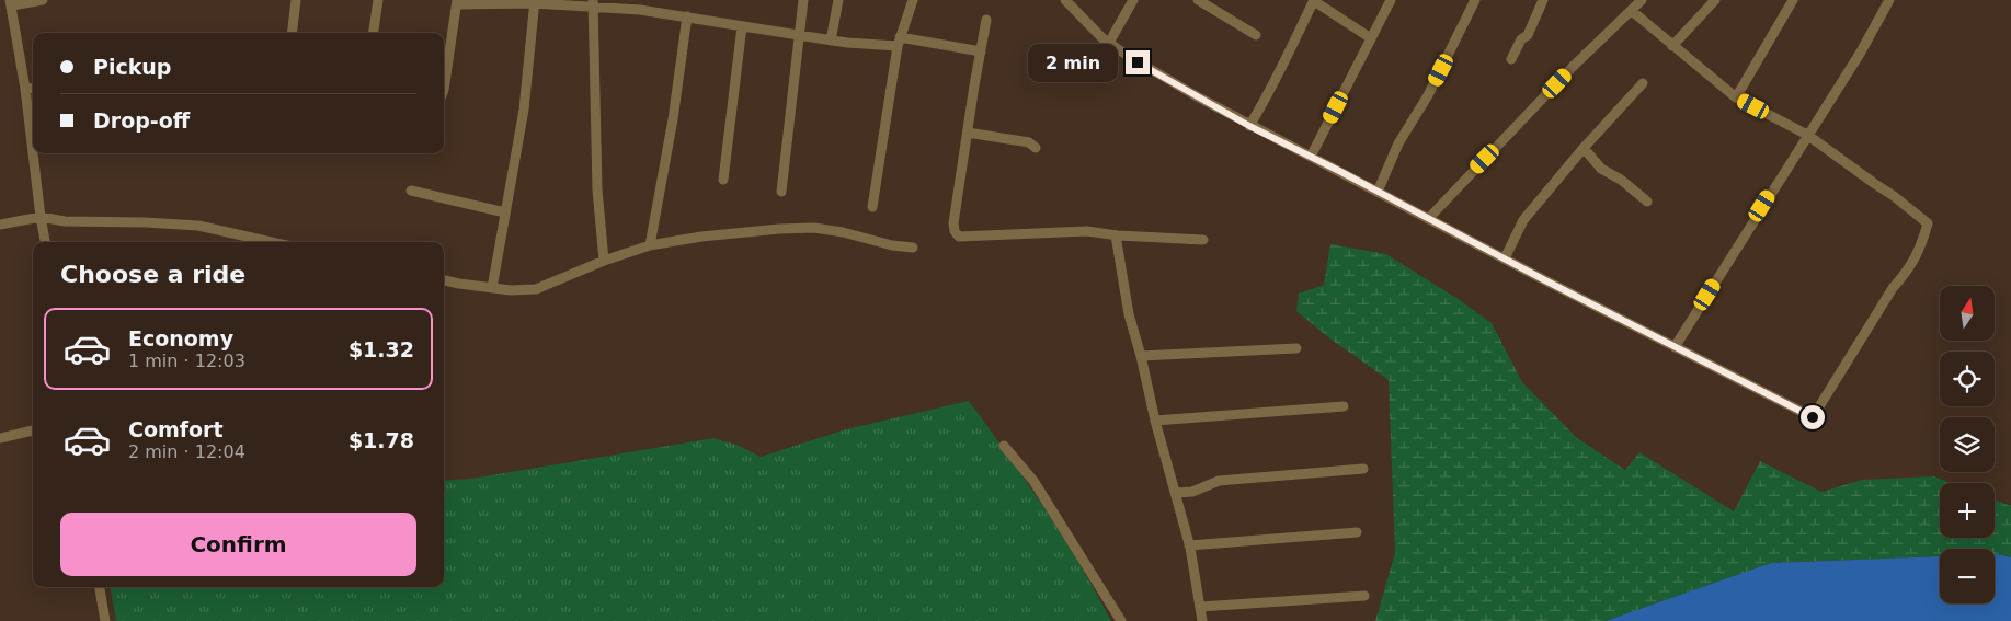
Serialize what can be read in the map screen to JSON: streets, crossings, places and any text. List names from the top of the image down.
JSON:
{
  "north": "top",
  "page": {
    "banner": ["Pickup", "Drop-off"],
    "bubble": "2 min",
    "heading": "Choose a ride",
    "map_buttons": ["+", "−"],
    "list": [
      {
        "name": "Economy",
        "note": "1 min · 12:03",
        "value": "$1.32"
      },
      {
        "name": "Comfort",
        "note": "2 min · 12:04",
        "value": "$1.78"
      }
    ],
    "buttons": "Confirm"
  }
}
